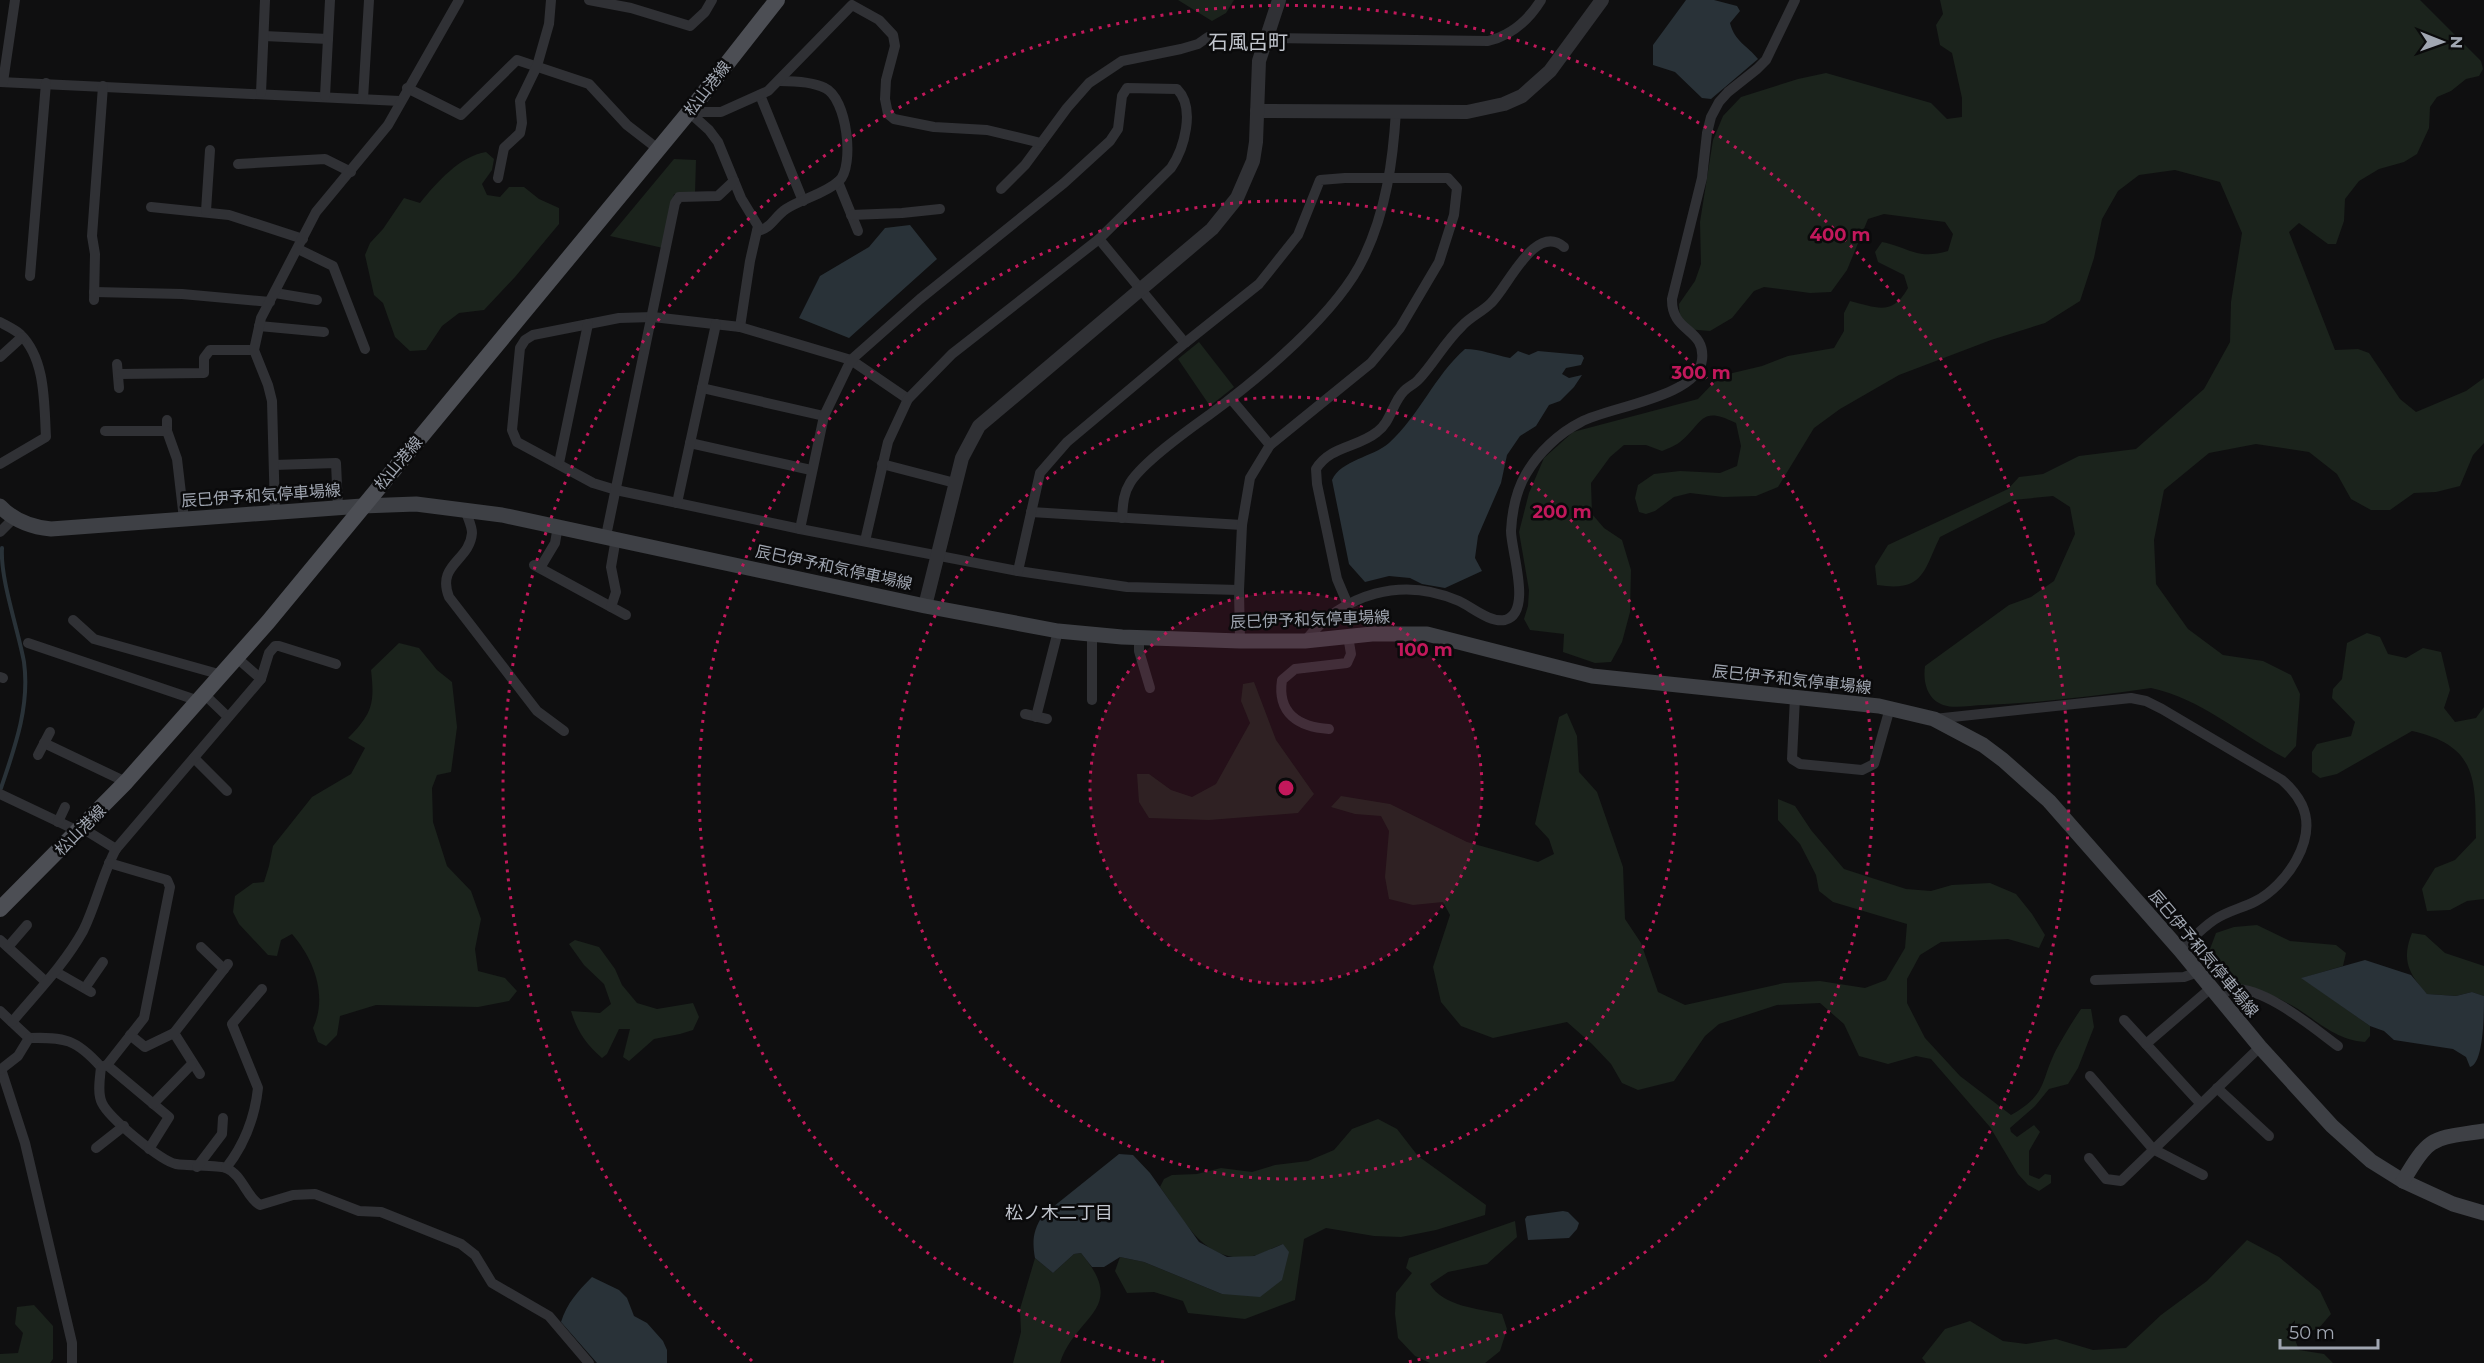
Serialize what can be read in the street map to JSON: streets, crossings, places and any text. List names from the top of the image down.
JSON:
{
  "streets": {
    "main road": ["松山港線", "辰巳伊予和気停車場線"]
  },
  "crossings": [
    ["松山港線", "辰巳伊予和気停車場線"]
  ],
  "districts": ["石風呂町", "松ノ木二丁目"],
  "scale_bar": "50 m",
  "north": "right",
  "rings": [
    "400 m",
    "300 m",
    "200 m",
    "100 m"
  ]
}
